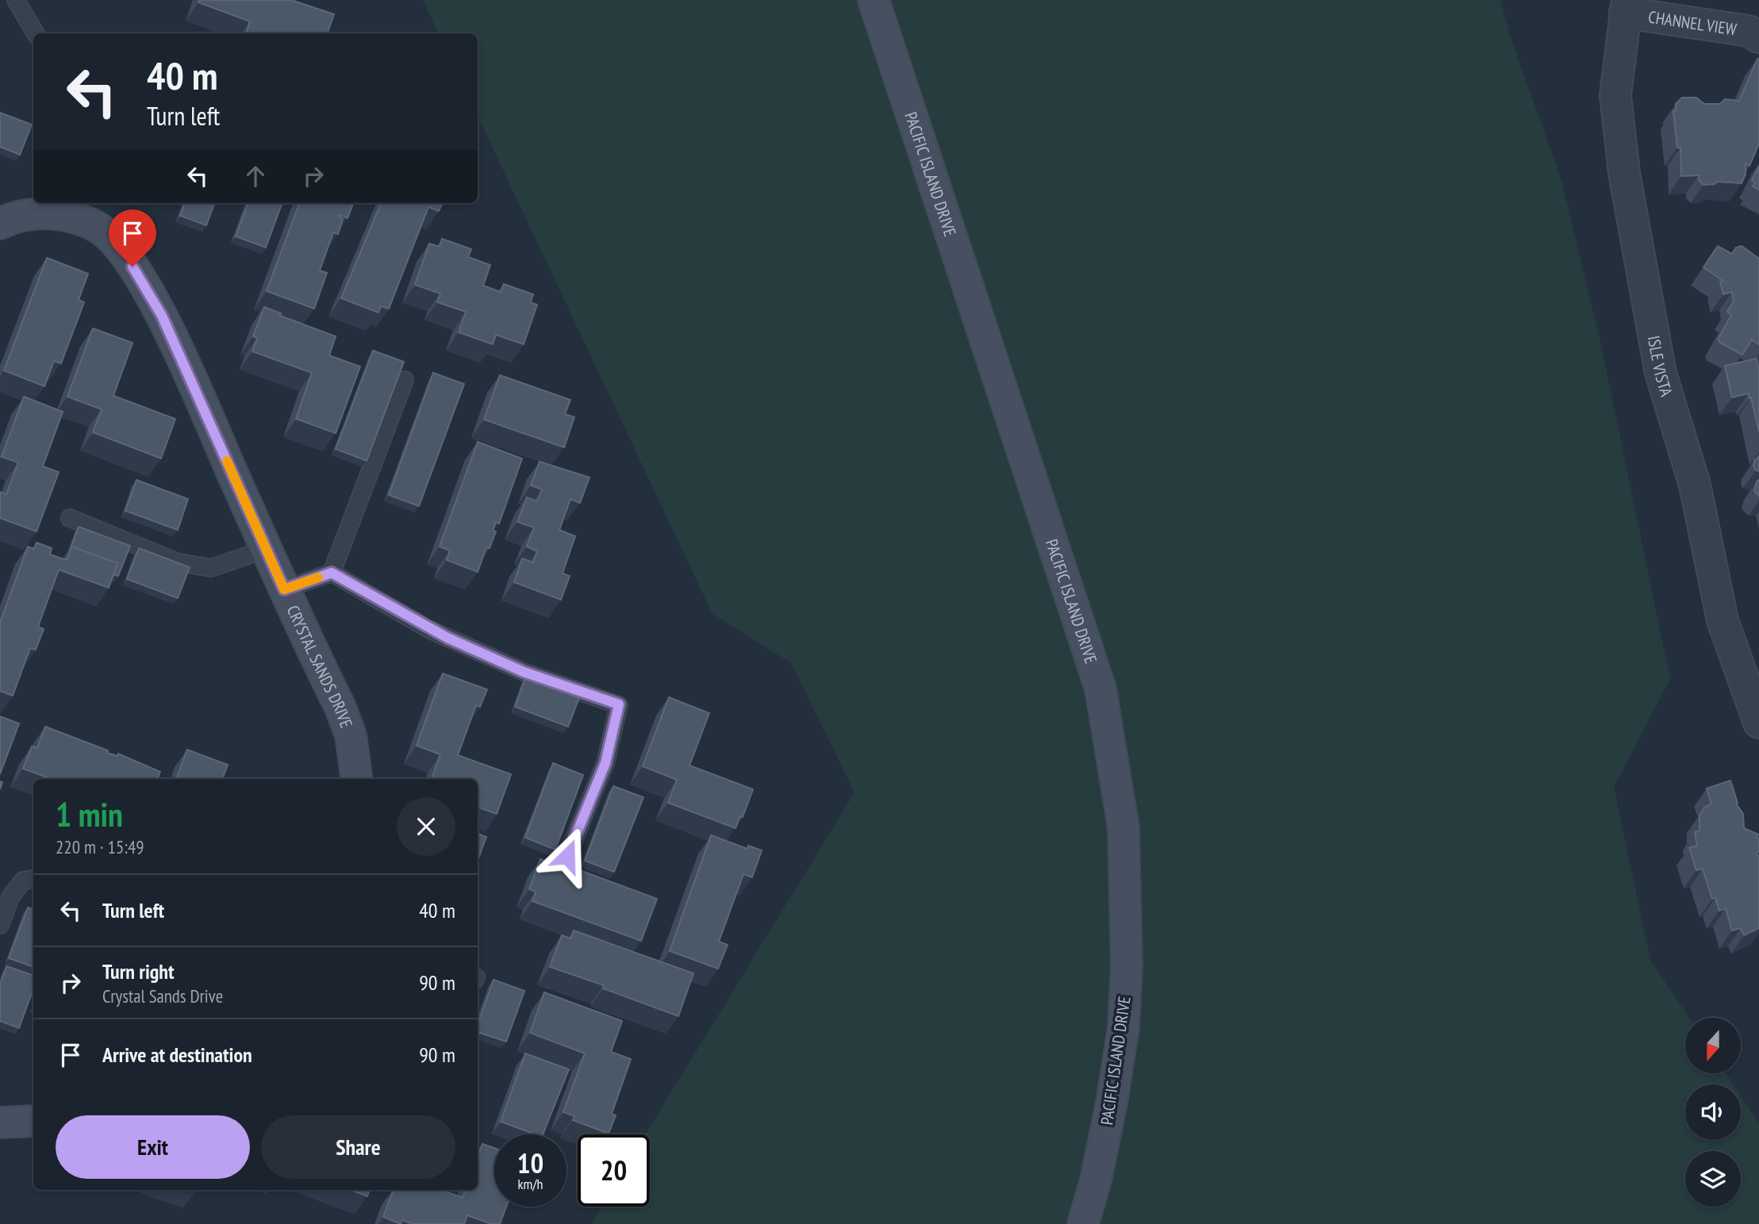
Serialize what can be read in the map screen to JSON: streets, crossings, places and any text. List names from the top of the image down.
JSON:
{
  "streets": {
    "main road": ["PACIFIC ISLAND DRIVE", "CRYSTAL SANDS DRIVE"],
    "street": ["CHANNEL VIEW", "ISLE VISTA"]
  },
  "crossings": [
    ["CHANNEL VIEW", "ISLE VISTA"]
  ],
  "north": "bottom",
  "page": {
    "turn": ["40 m", "Turn left"],
    "heading": ["1 min", "220 m · 15:49"],
    "list": [
      {
        "name": "Turn left",
        "value": "40 m"
      },
      {
        "name": "Turn right",
        "note": "Crystal Sands Drive",
        "value": "90 m"
      },
      {
        "name": "Arrive at destination",
        "value": "90 m"
      }
    ],
    "buttons": ["Exit", "Share"],
    "speed": "10 km/h",
    "limit": "20"
  }
}
